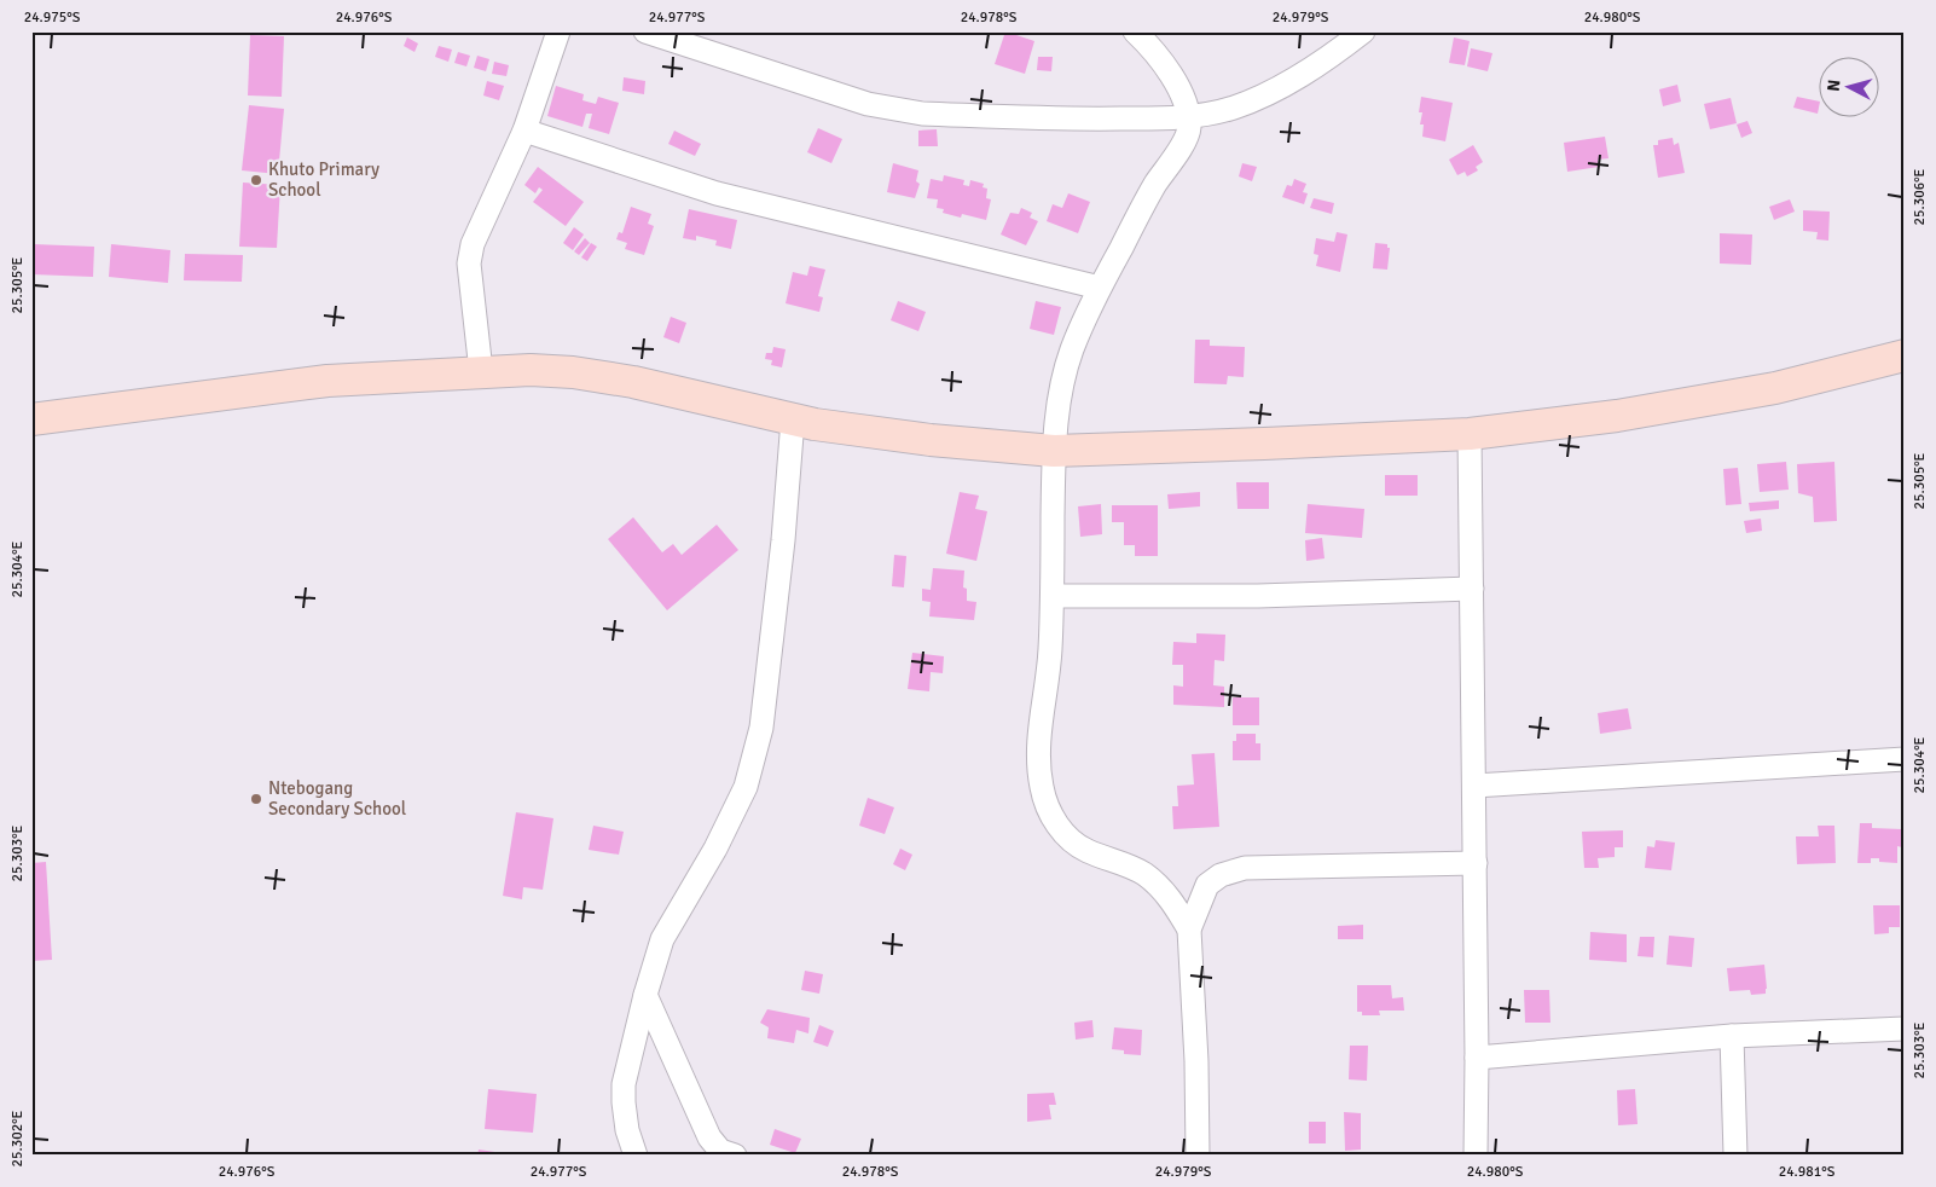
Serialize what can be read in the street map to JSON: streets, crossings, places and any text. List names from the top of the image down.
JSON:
{
  "places": ["Khuto Primary School", "Ntebogang Secondary School"],
  "north": "left",
  "coordinates": [
    "24.975°S",
    "24.976°S",
    "24.977°S",
    "24.978°S",
    "24.979°S",
    "24.980°S",
    "25.306°E",
    "25.305°E",
    "25.304°E",
    "25.303°E",
    "25.302°E",
    "24.981°S"
  ]
}
